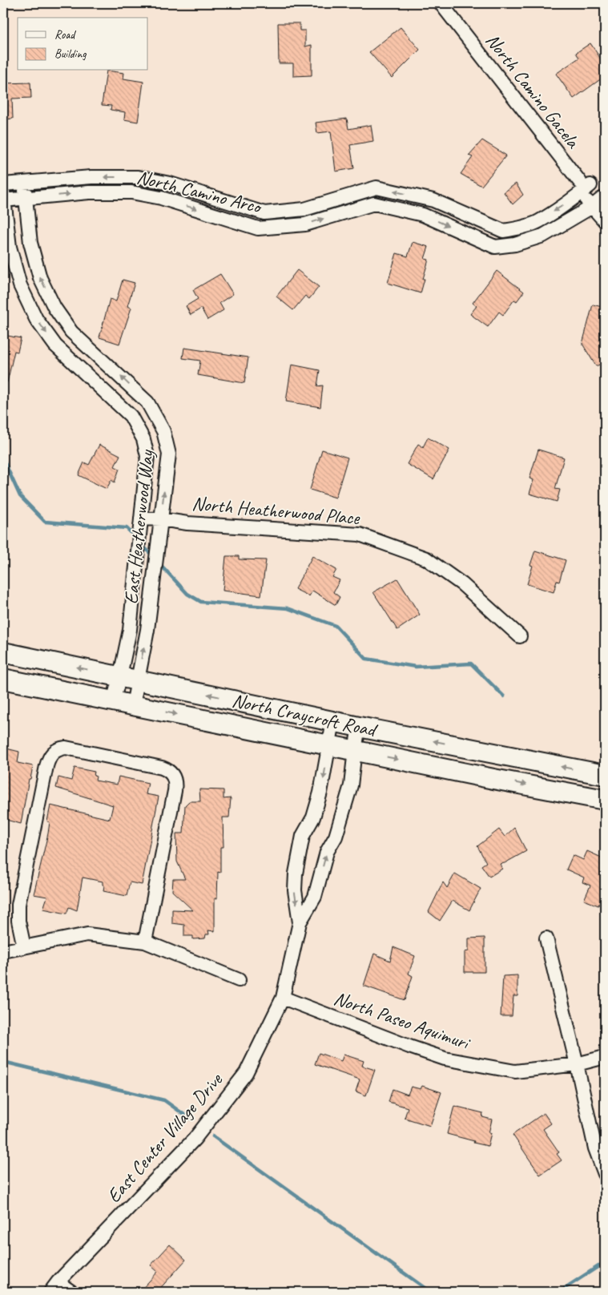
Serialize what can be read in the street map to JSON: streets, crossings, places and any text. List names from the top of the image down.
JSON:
{
  "streets": {
    "main road": ["North Craycroft Road"],
    "street": [
      "North Camino Gacela",
      "North Camino Arco",
      "North Heatherwood Place",
      "East Heatherwood Way",
      "North Paseo Aquimuri",
      "East Center Village Drive"
    ]
  },
  "crossings": [
    ["North Camino Gacela", "North Camino Arco"],
    ["North Camino Arco", "East Heatherwood Way"],
    ["North Heatherwood Place", "East Heatherwood Way"],
    ["East Heatherwood Way", "North Craycroft Road"],
    ["North Craycroft Road", "East Center Village Drive"],
    ["North Paseo Aquimuri", "East Center Village Drive"]
  ],
  "legend": ["Road", "Building"]
}
